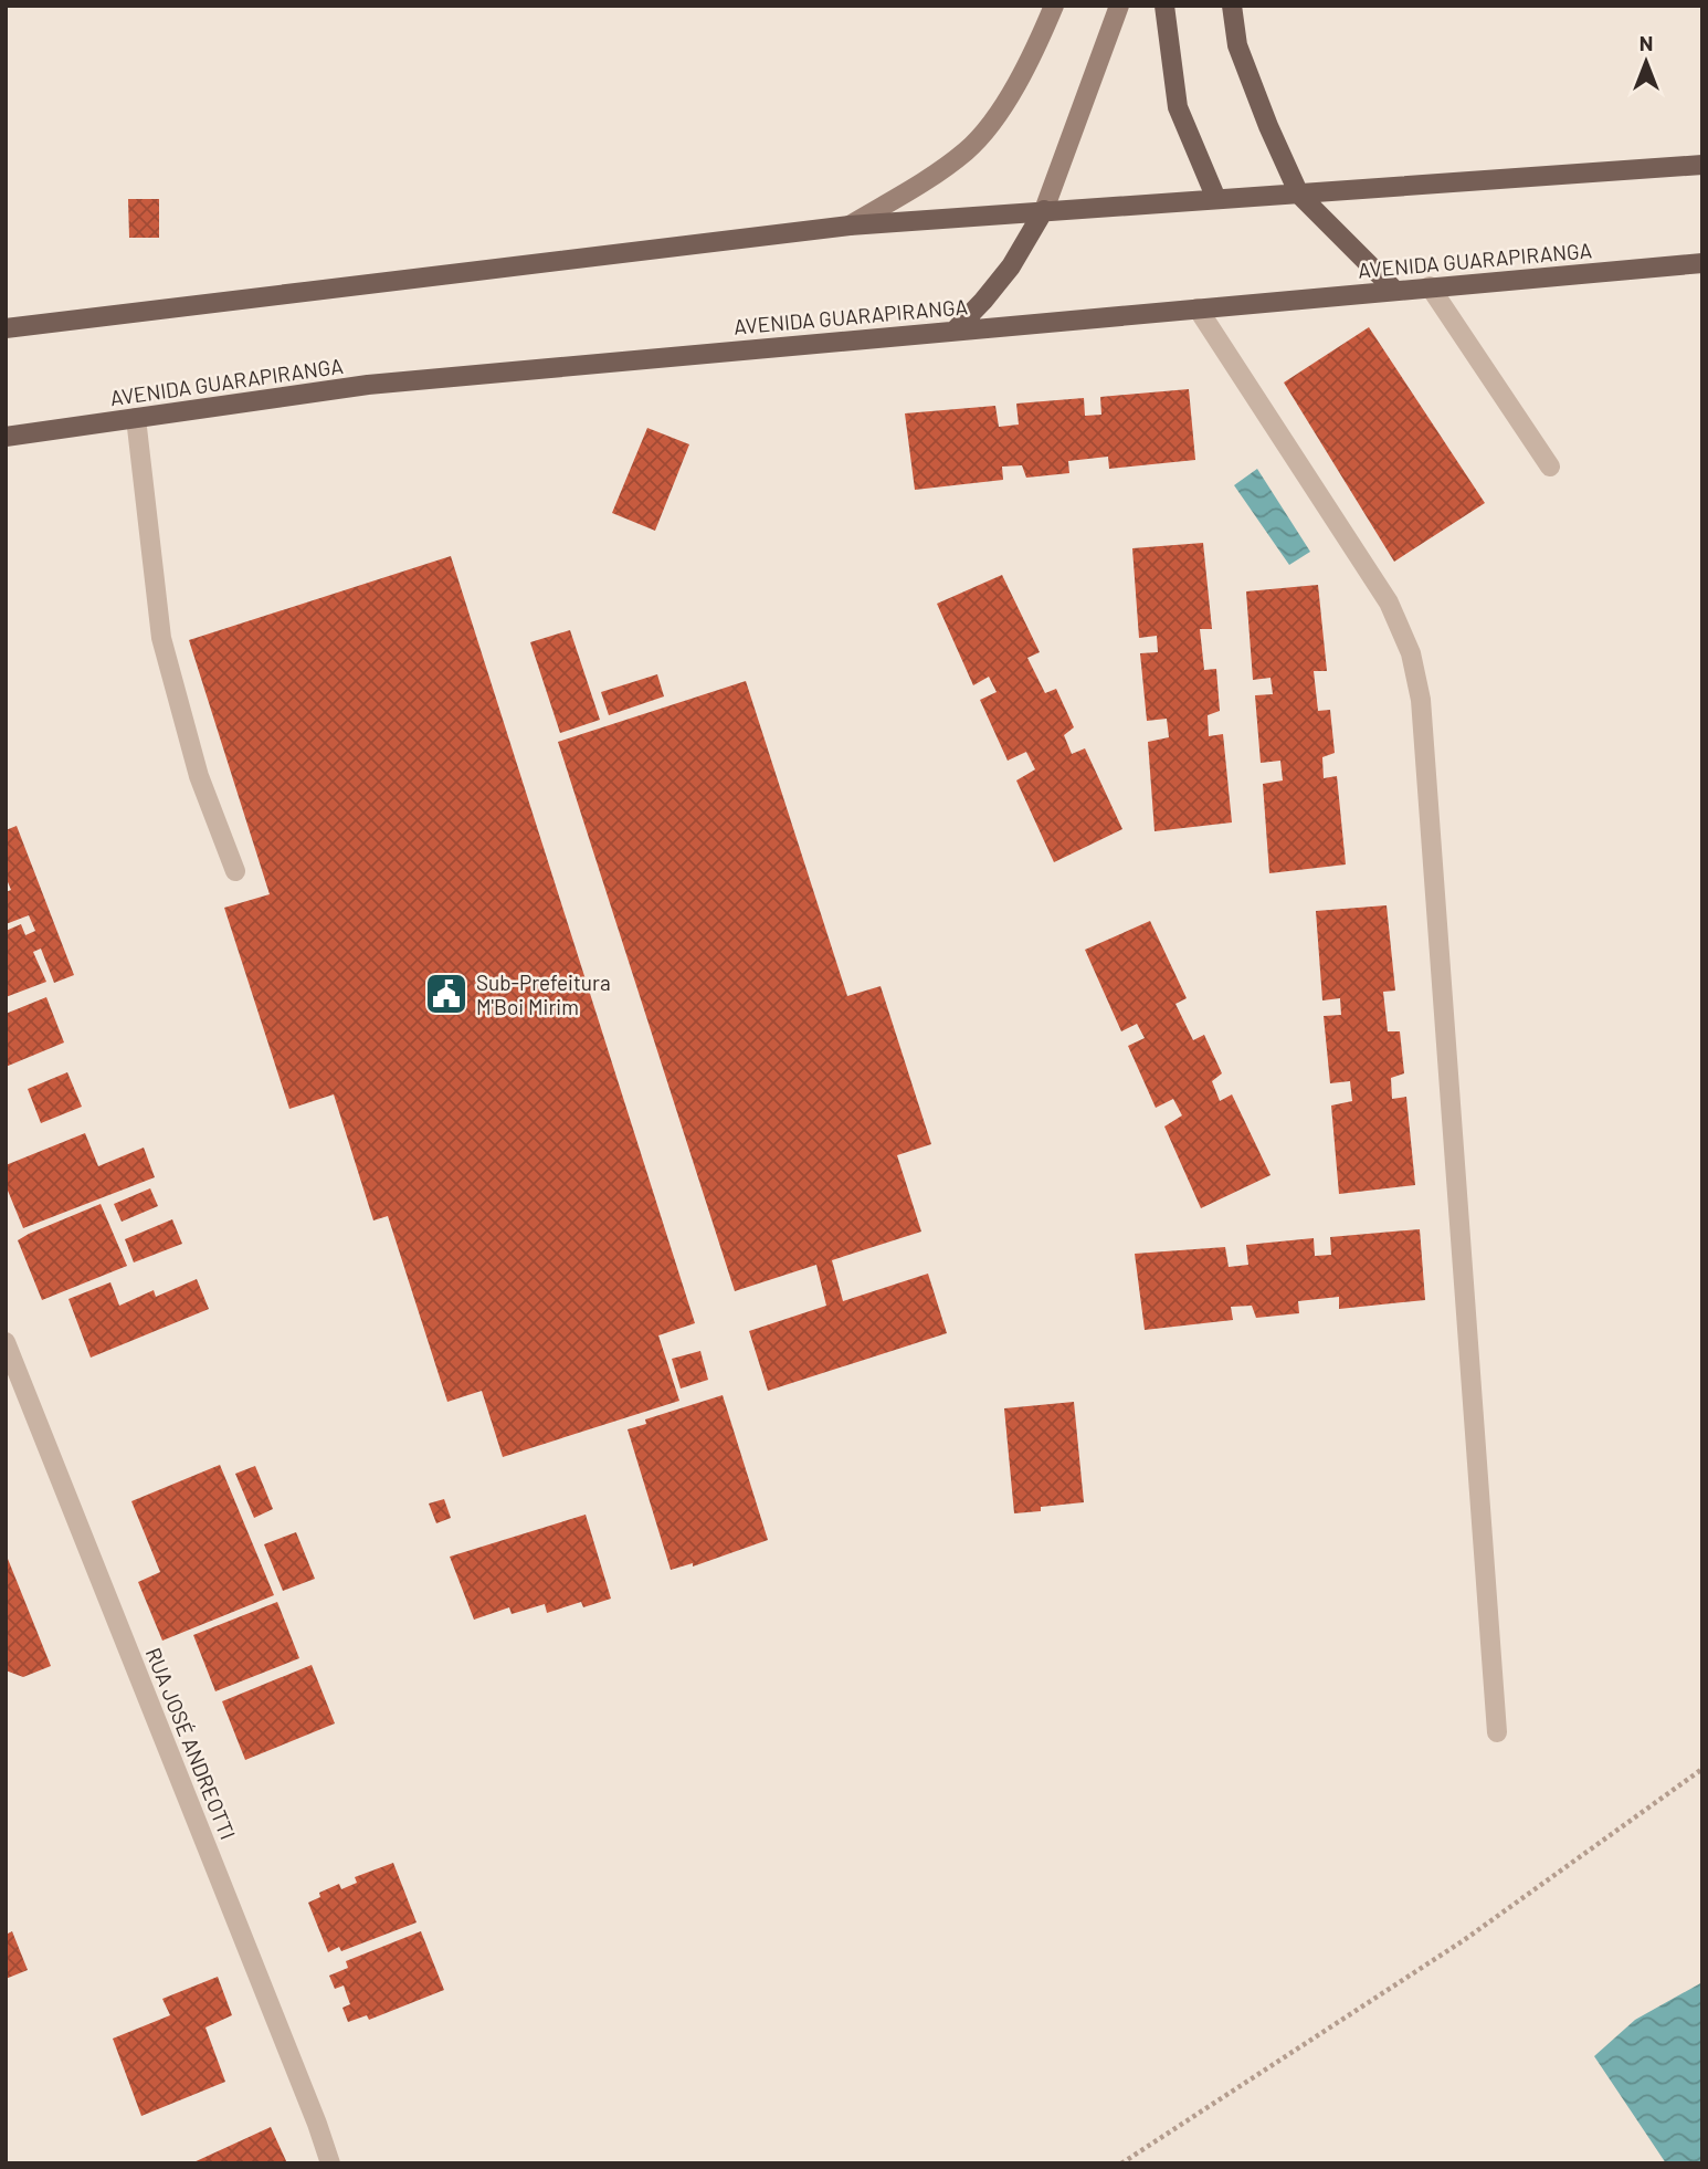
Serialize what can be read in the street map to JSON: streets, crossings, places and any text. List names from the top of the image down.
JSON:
{
  "streets": {
    "main road": ["AVENIDA GUARAPIRANGA"],
    "street": ["RUA JOSÉ ANDREOTTI"]
  },
  "places": {
    "public building": ["Sub-Prefeitura M'Boi Mirim"]
  },
  "north": "top"
}
